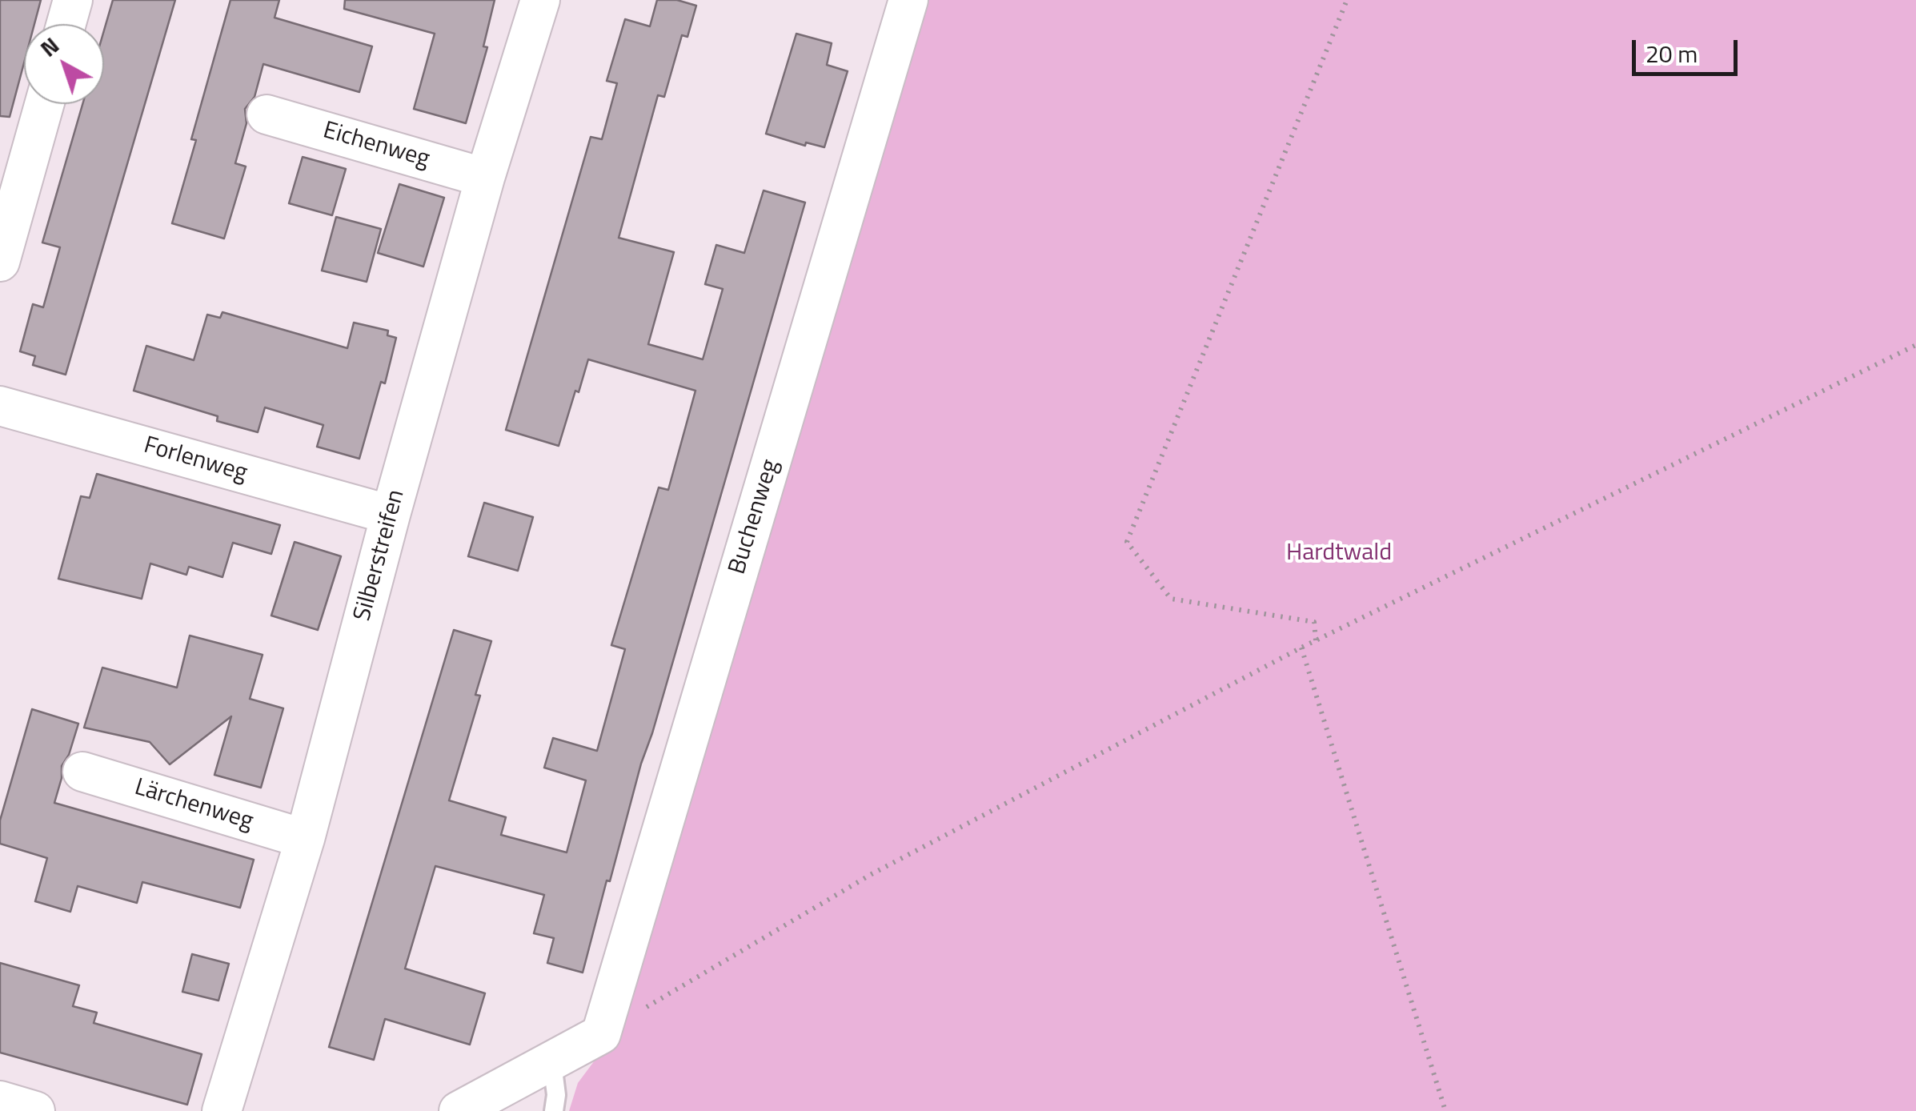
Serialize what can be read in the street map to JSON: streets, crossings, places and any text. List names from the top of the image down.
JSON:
{
  "streets": {
    "street": [
      "Eichenweg",
      "Forlenweg",
      "Buchenweg",
      "Silberstreifen",
      "Lärchenweg"
    ]
  },
  "crossings": [
    ["Eichenweg", "Silberstreifen"],
    ["Forlenweg", "Silberstreifen"],
    ["Silberstreifen", "Lärchenweg"]
  ],
  "parks": ["Hardtwald"],
  "scale_bar": "20 m",
  "north": "top left"
}
